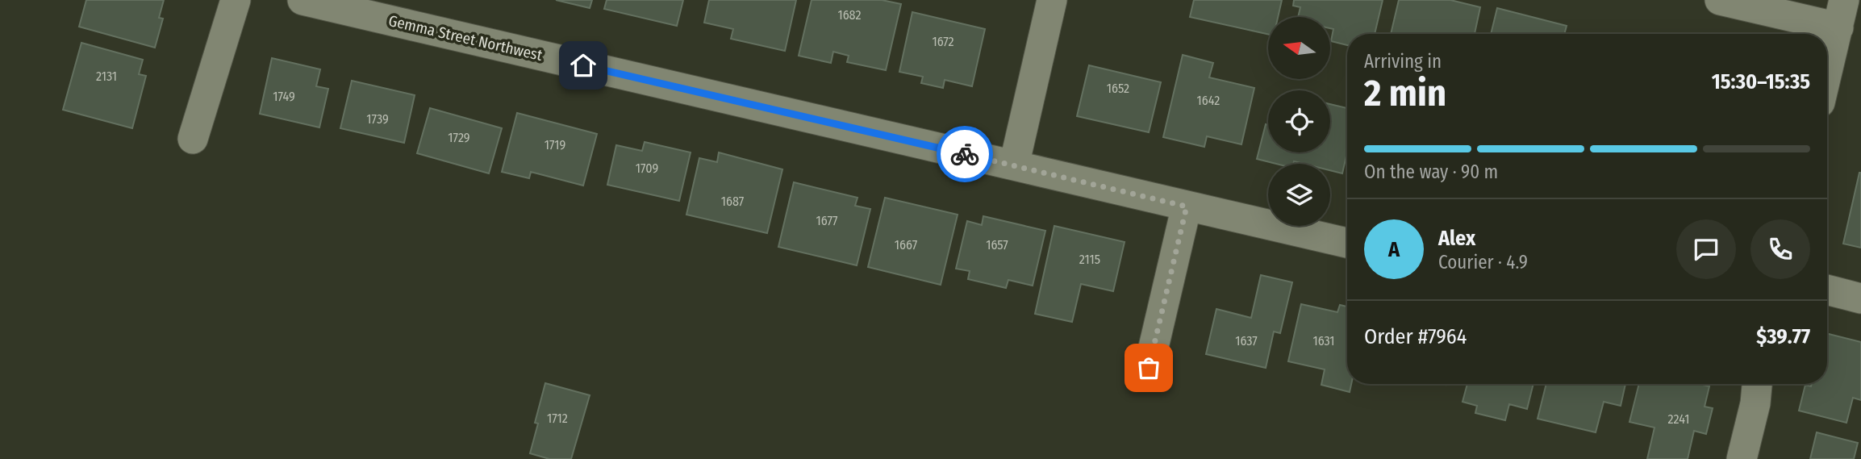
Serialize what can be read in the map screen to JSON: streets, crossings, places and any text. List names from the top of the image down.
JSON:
{
  "streets": {
    "street": ["Gemma Street Northwest"]
  },
  "house_numbers": [
    "1682",
    "1672",
    "2131",
    "1652",
    "1749",
    "1642",
    "1739",
    "1729",
    "1719",
    "1709",
    "1687",
    "1677",
    "1667",
    "1657",
    "2115",
    "1637",
    "1631",
    "1712",
    "2241"
  ],
  "north": "left",
  "page": {
    "heading": ["2 min", "Arriving in", "15:30–15:35"],
    "panel": [
      "Alex",
      "Courier · 4.9",
      "Order #7964",
      "$39.77"
    ],
    "bar": "On the way · 90 m",
    "round": "A"
  }
}
